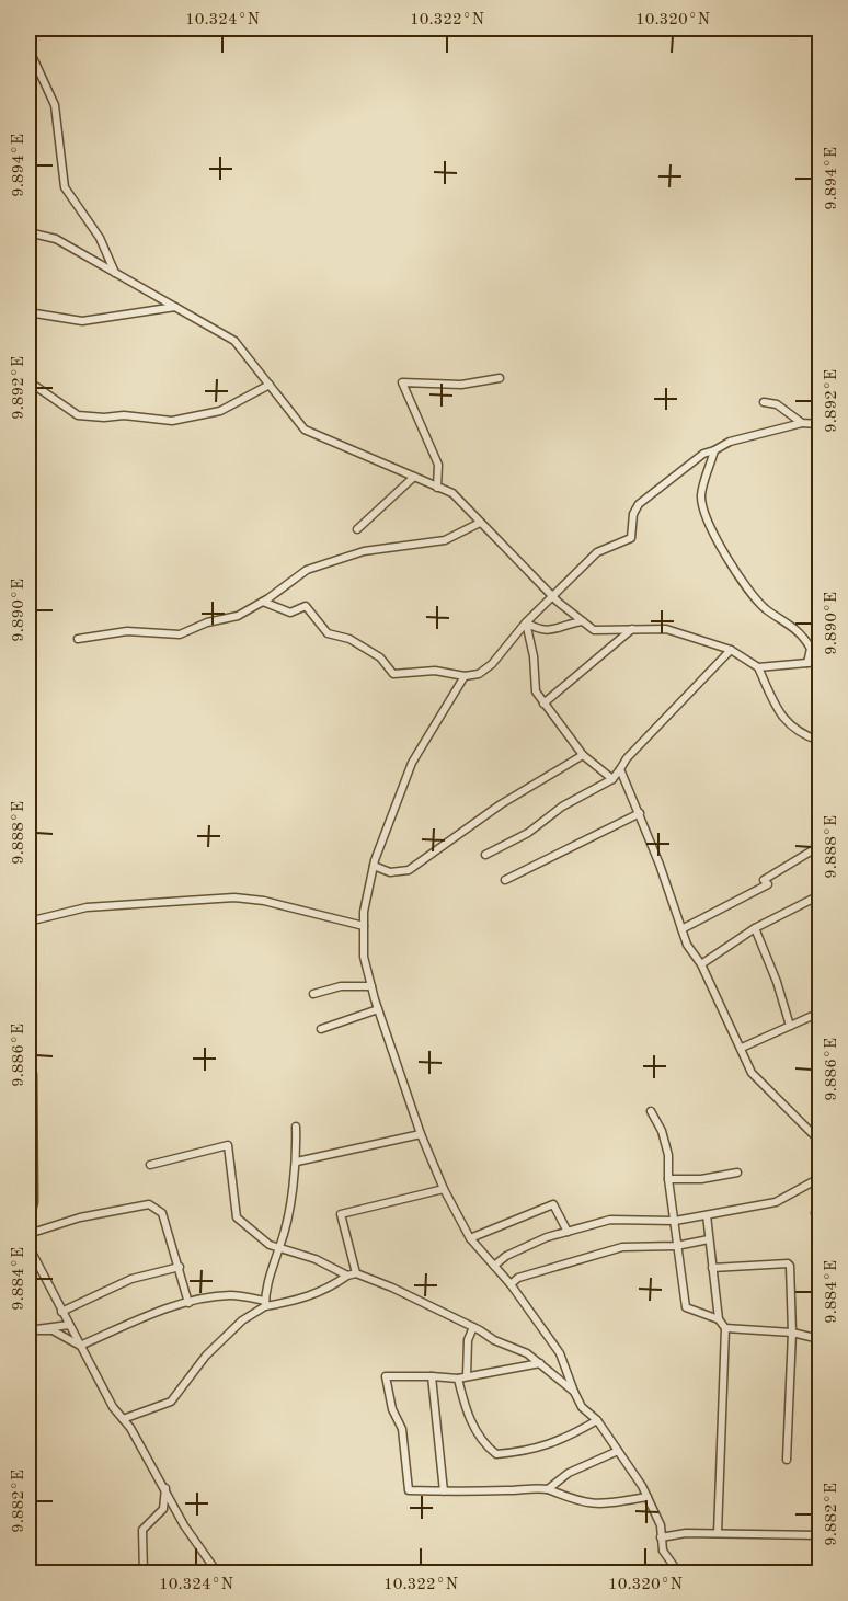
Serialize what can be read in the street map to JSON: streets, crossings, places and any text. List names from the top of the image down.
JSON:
{
  "coordinates": [
    "10.324°N",
    "10.322°N",
    "10.320°N",
    "9.894°E",
    "9.892°E",
    "9.890°E",
    "9.888°E",
    "9.886°E",
    "9.884°E",
    "9.882°E"
  ]
}
